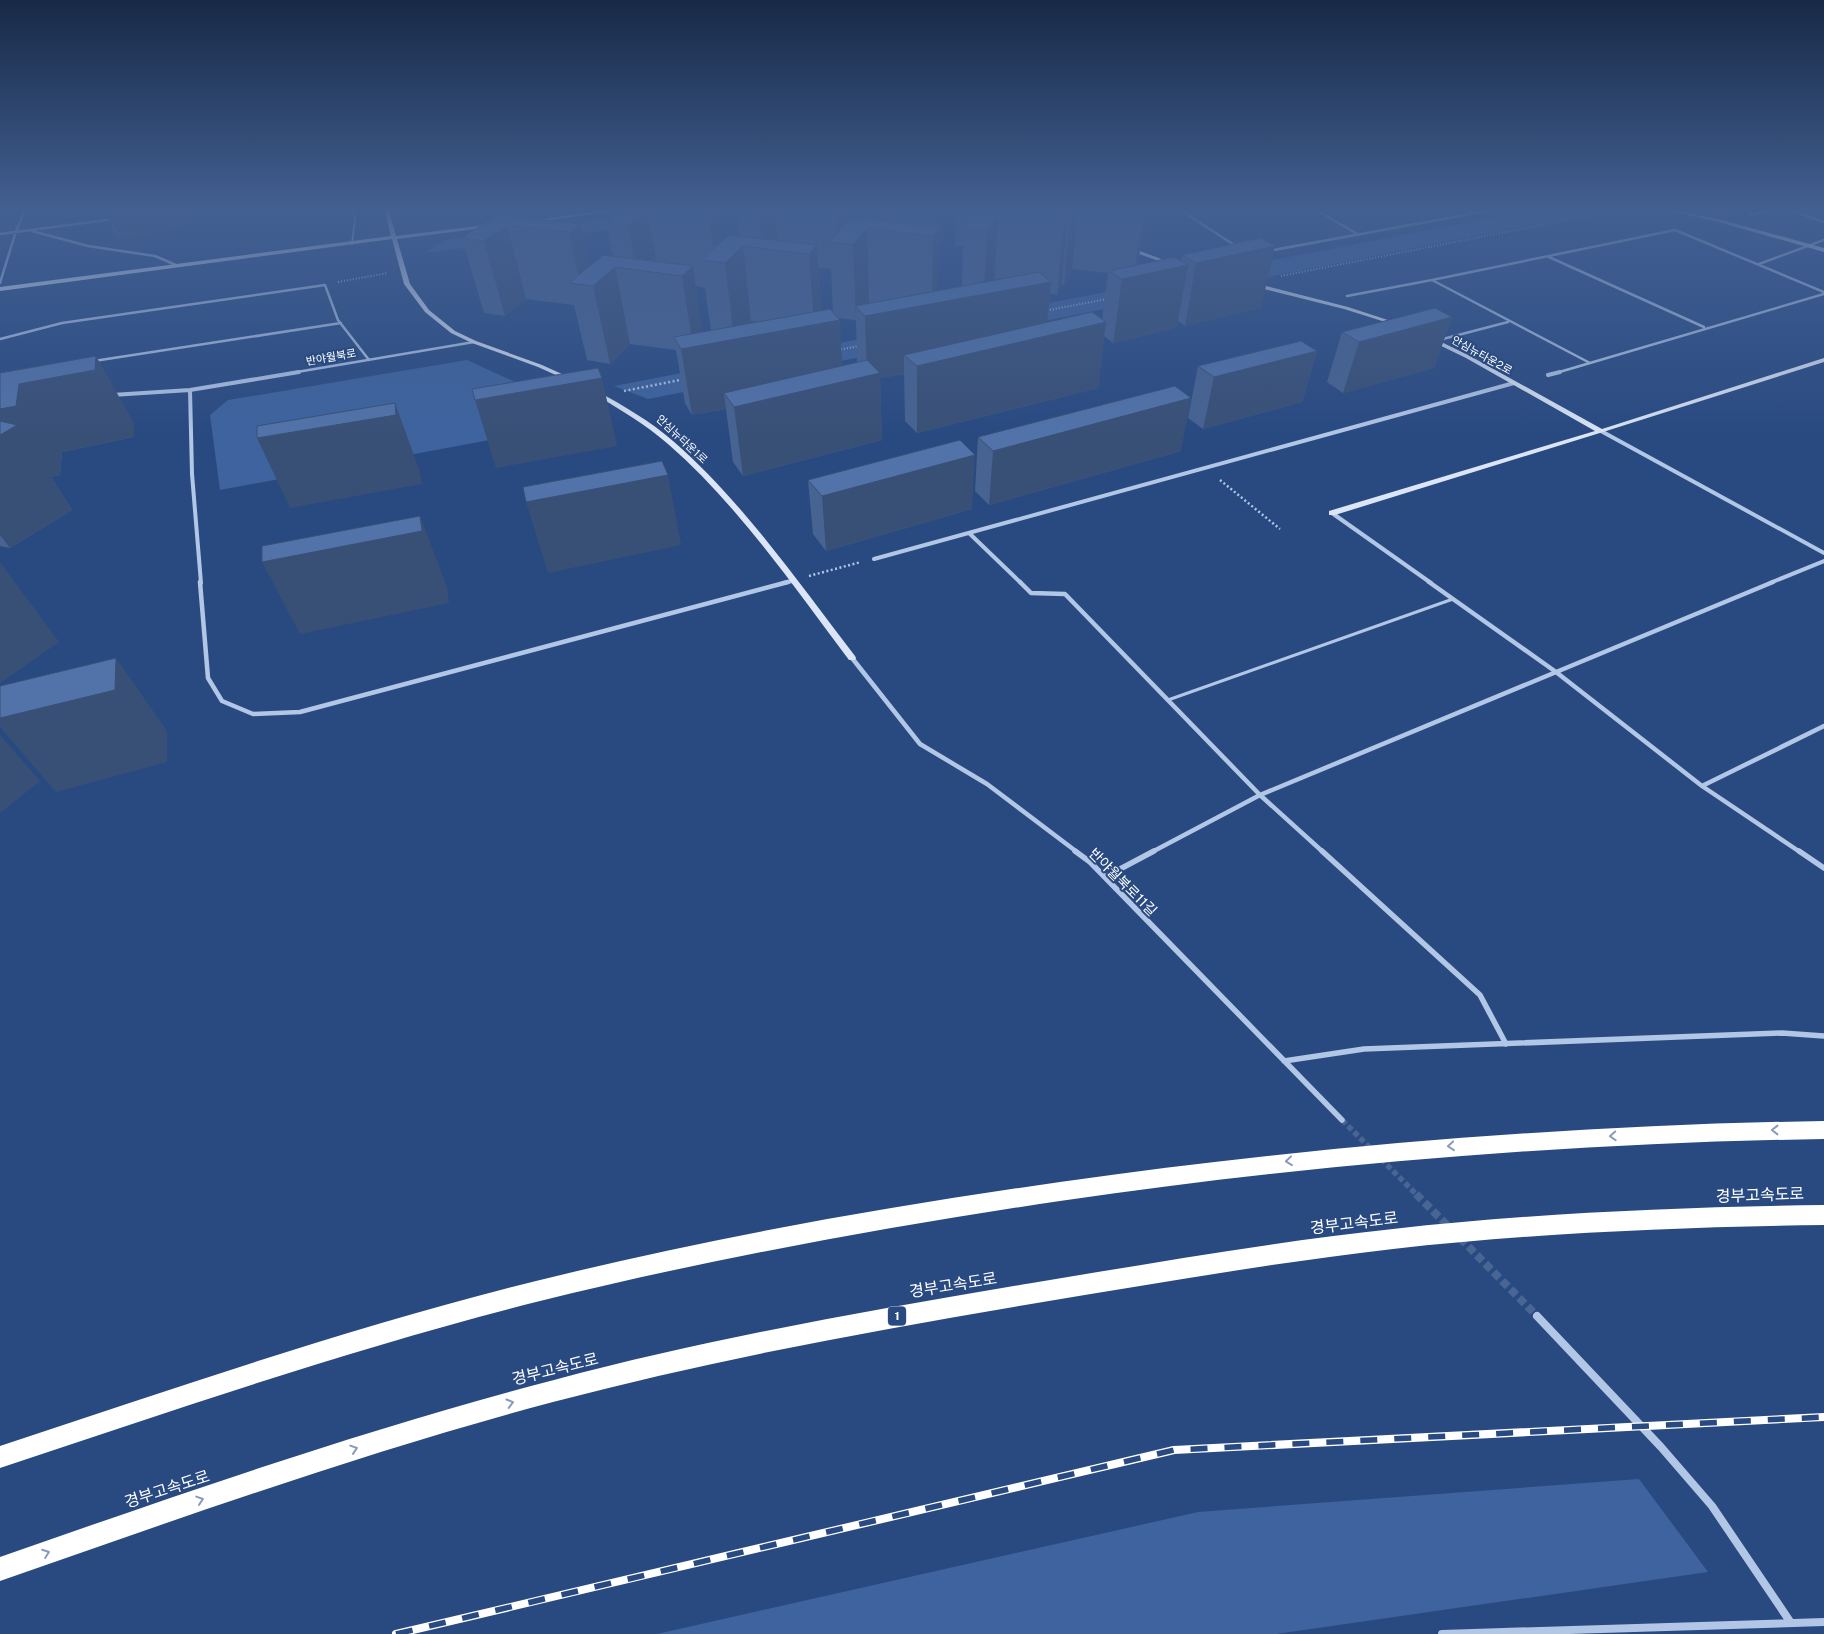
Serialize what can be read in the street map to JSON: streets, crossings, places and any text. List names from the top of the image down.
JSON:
{
  "streets": {
    "highway": ["경부고속도로", "1"],
    "street": [
      "안심뉴타운2로",
      "반야월북로",
      "안심뉴타운1로",
      "반야월북로11길"
    ]
  },
  "crossings": [
    ["안심뉴타운1로", "반야월북로11길"]
  ]
}
